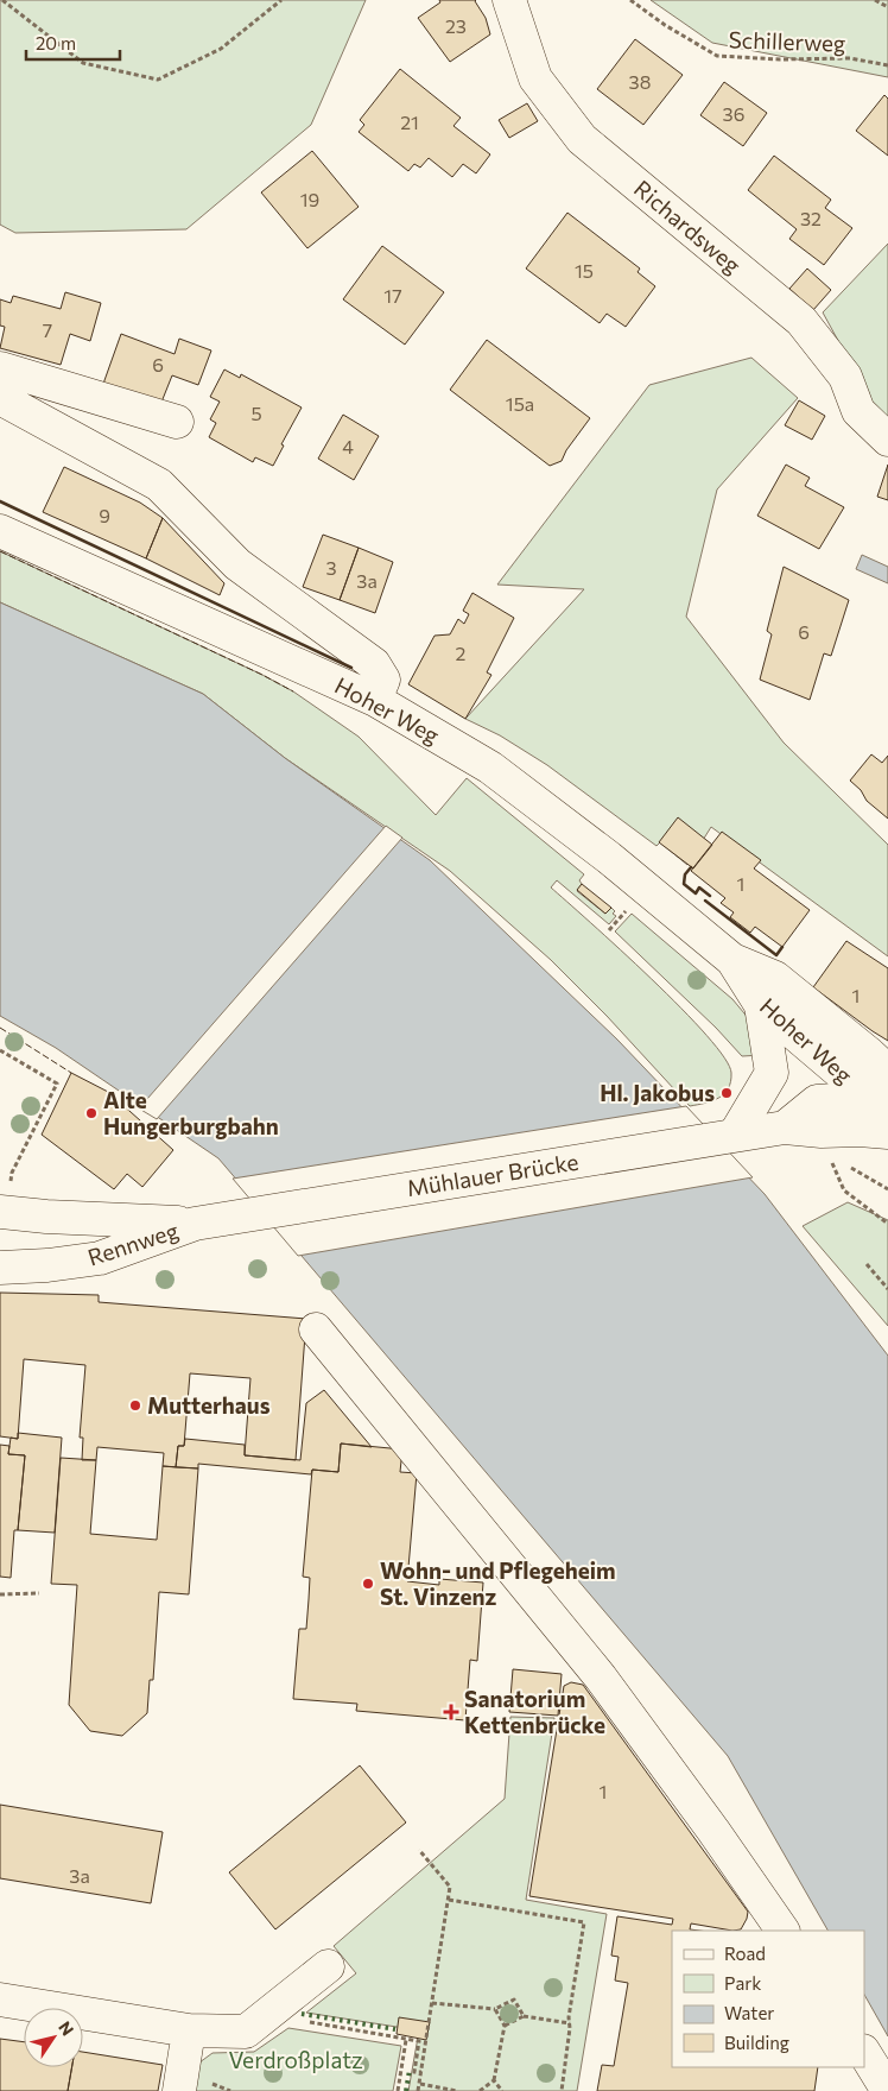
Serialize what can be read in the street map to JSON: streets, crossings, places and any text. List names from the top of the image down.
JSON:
{
  "streets": {
    "street": [
      "Richardsweg",
      "Hoher Weg",
      "Mühlauer Brücke",
      "Rennweg"
    ],
    "path": ["Schillerweg"]
  },
  "crossings": [
    ["Mühlauer Brücke", "Rennweg"]
  ],
  "parks": ["Verdroßplatz"],
  "places": {
    "other": [
      "Hl. Jakobus",
      "Alte Hungerburgbahn",
      "Mutterhaus",
      "Wohn- und Pflegeheim St. Vinzenz"
    ],
    "health": ["Sanatorium Kettenbrücke"]
  },
  "house_numbers": [
    "23",
    "38",
    "36",
    "21",
    "19",
    "32",
    "15",
    "17",
    "7",
    "6",
    "15a",
    "5",
    "4",
    "9",
    "3",
    "3a",
    "6",
    "2",
    "1",
    "1",
    "1",
    "3a"
  ],
  "legend": [
    "Road",
    "Park",
    "Water",
    "Building"
  ],
  "scale_bar": "20 m",
  "north": "top right"
}
